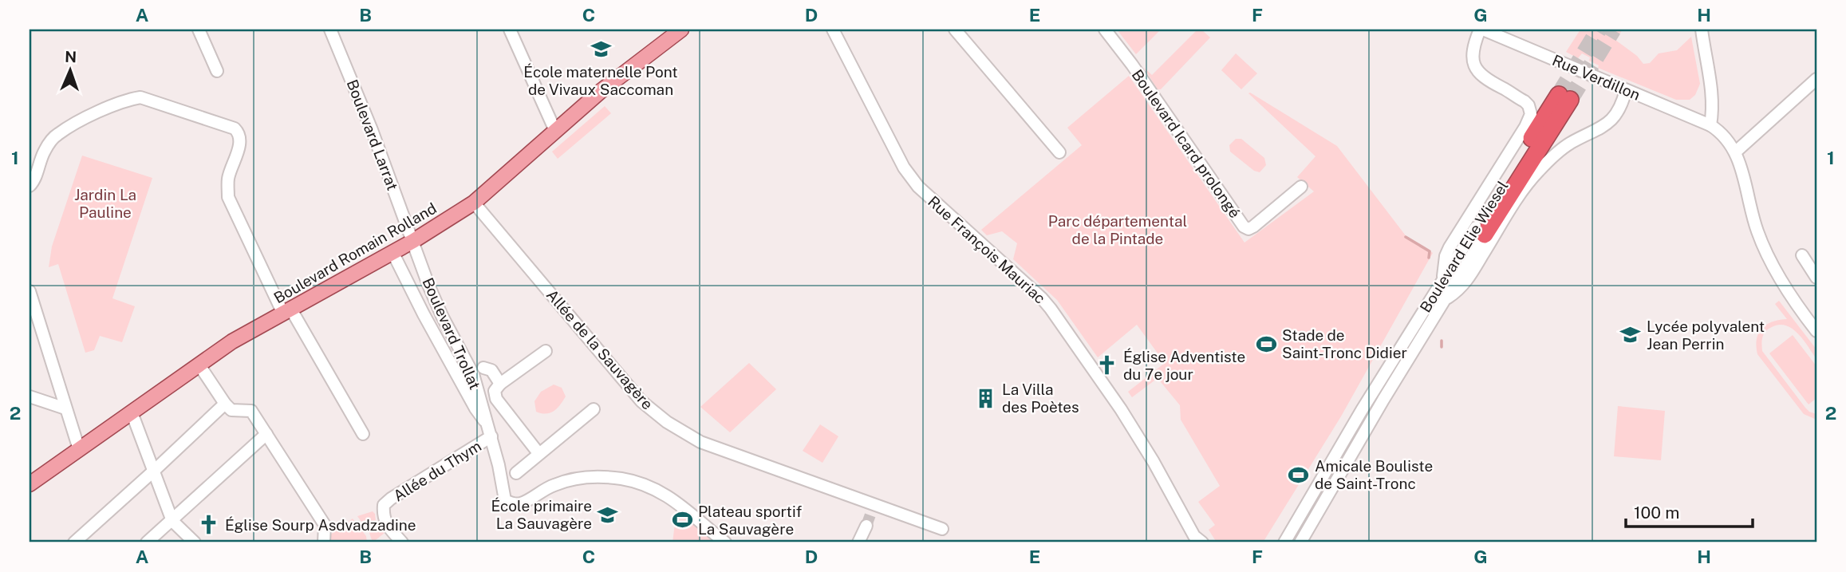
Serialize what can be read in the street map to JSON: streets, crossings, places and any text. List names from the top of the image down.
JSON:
{
  "streets": {
    "highway": ["Boulevard Elie Wiesel"],
    "main road": ["Boulevard Romain Rolland"],
    "street": [
      "Rue Verdillon",
      "Boulevard Larrat",
      "Boulevard Icard prolongé",
      "Rue François Mauriac",
      "Boulevard Trollat",
      "Allée de la Sauvagère",
      "Allée du Thym"
    ]
  },
  "crossings": [
    ["Boulevard Larrat", "Boulevard Romain Rolland"],
    ["Boulevard Larrat", "Boulevard Trollat"],
    ["Boulevard Romain Rolland", "Boulevard Trollat"],
    ["Boulevard Romain Rolland", "Allée de la Sauvagère"],
    ["Boulevard Trollat", "Allée du Thym"]
  ],
  "parks": ["Jardin La Pauline", "Parc départemental de la Pintade"],
  "places": {
    "school or university": ["École maternelle Pont de Vivaux Saccoman", "Lycée polyvalent Jean Perrin", "École primaire La Sauvagère"],
    "sports": ["Stade de Saint-Tronc Didier", "Amicale Bouliste de Saint-Tronc", "Plateau sportif La Sauvagère"],
    "church": ["Église Adventiste du 7e jour", "Église Sourp Asdvadzadine"],
    "building": ["La Villa des Poètes"]
  },
  "scale_bar": "100 m",
  "north": "top",
  "grid": {
    "columns": [
      "A",
      "B",
      "C",
      "D",
      "E",
      "F",
      "G",
      "H"
    ],
    "rows": ["1", "2"]
  }
}
